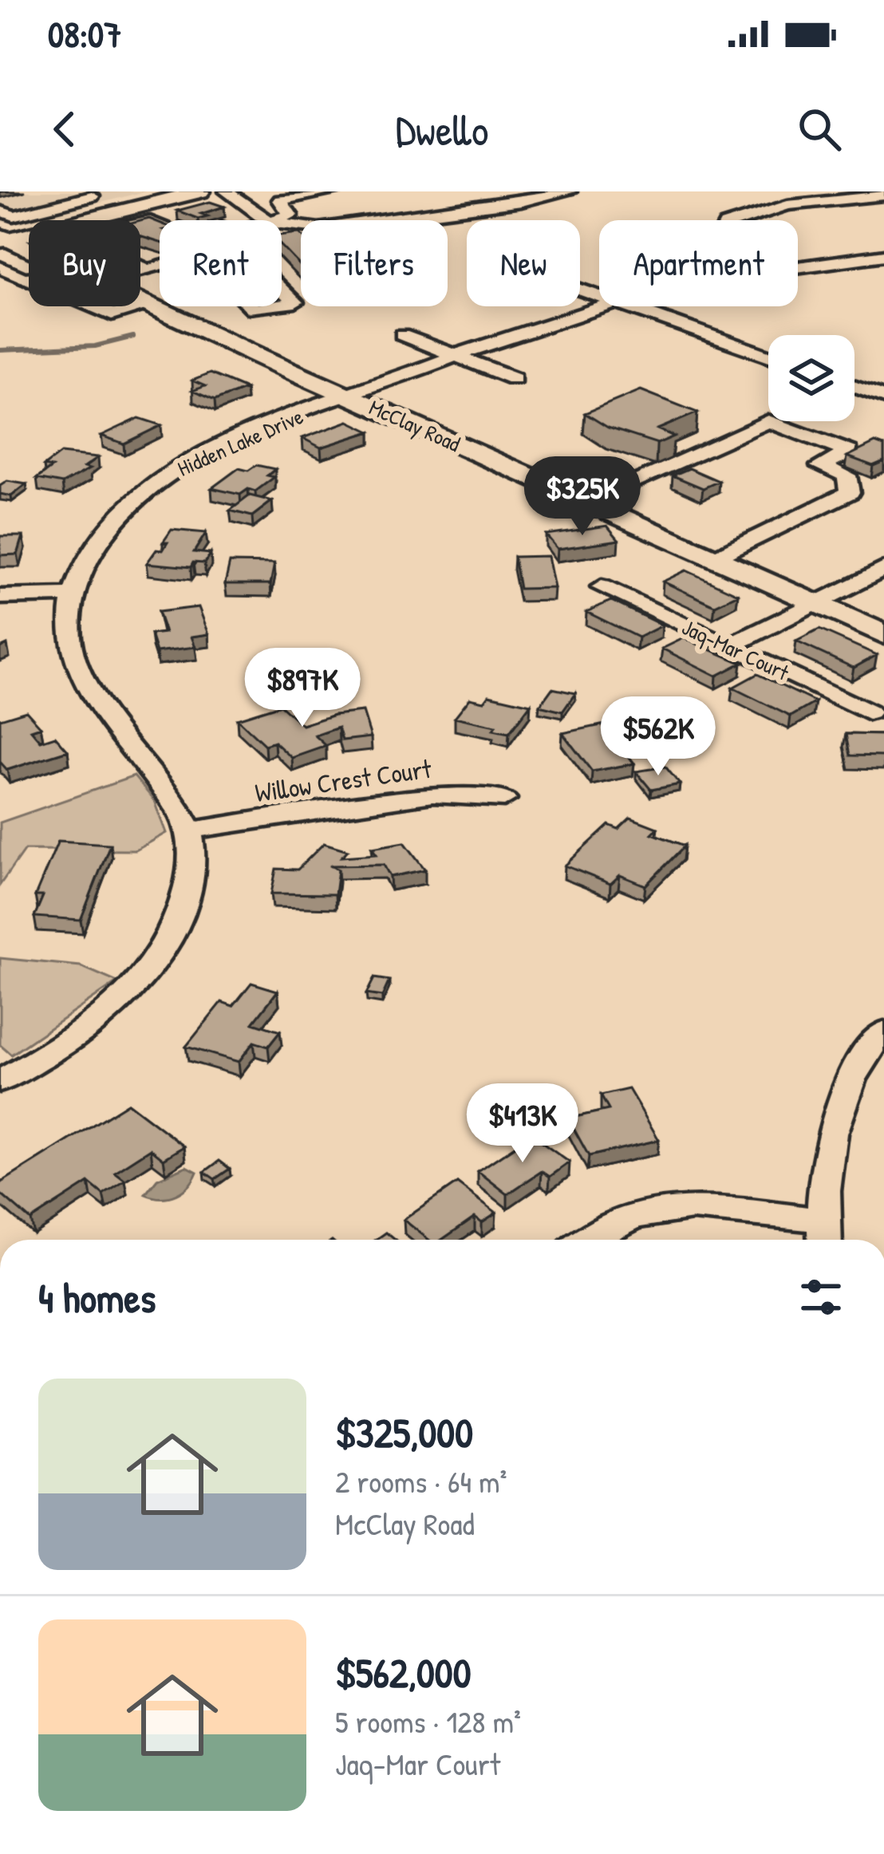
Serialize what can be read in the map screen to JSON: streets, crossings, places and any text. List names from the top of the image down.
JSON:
{
  "streets": {
    "main road": ["McClay Road"],
    "street": ["Hidden Lake Drive", "Jaq-Mar Court", "Willow Crest Court"]
  },
  "crossings": [
    ["McClay Road", "Hidden Lake Drive"],
    ["Hidden Lake Drive", "Willow Crest Court"]
  ],
  "page": {
    "status": "08:07",
    "header": "Dwello",
    "chip": [
      "Buy",
      "Rent",
      "Filters",
      "New",
      "Apartment"
    ],
    "price": [
      "$325K",
      "$897K",
      "$562K",
      "$413K"
    ],
    "heading": "4 homes",
    "list": [
      {
        "name": "$325,000",
        "note": "2 rooms · 64 m² · McClay Road"
      },
      {
        "name": "$562,000",
        "note": "5 rooms · 128 m² · Jaq-Mar Court"
      }
    ]
  }
}
